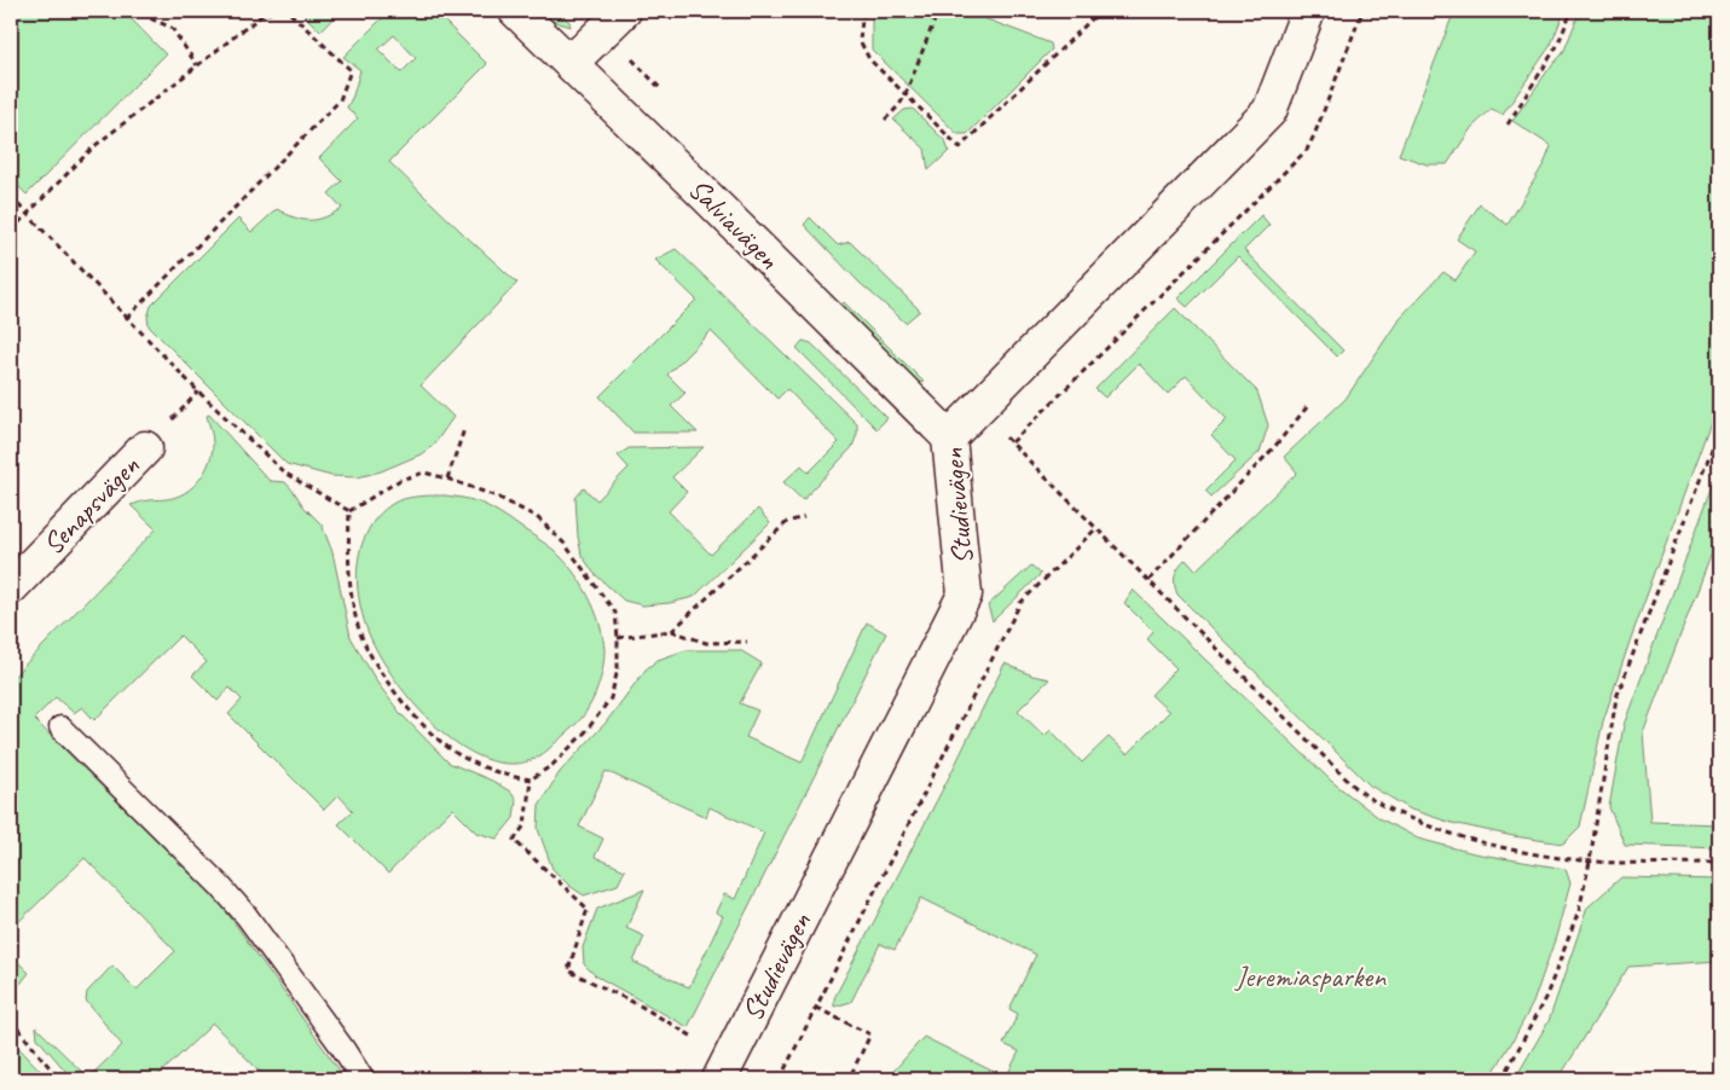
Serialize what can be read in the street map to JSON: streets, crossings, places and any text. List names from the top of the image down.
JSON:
{
  "streets": {
    "street": ["Salviavägen", "Senapsvägen", "Studievägen"]
  },
  "crossings": [
    ["Salviavägen", "Studievägen"]
  ],
  "parks": ["Jeremiasparken"]
}
